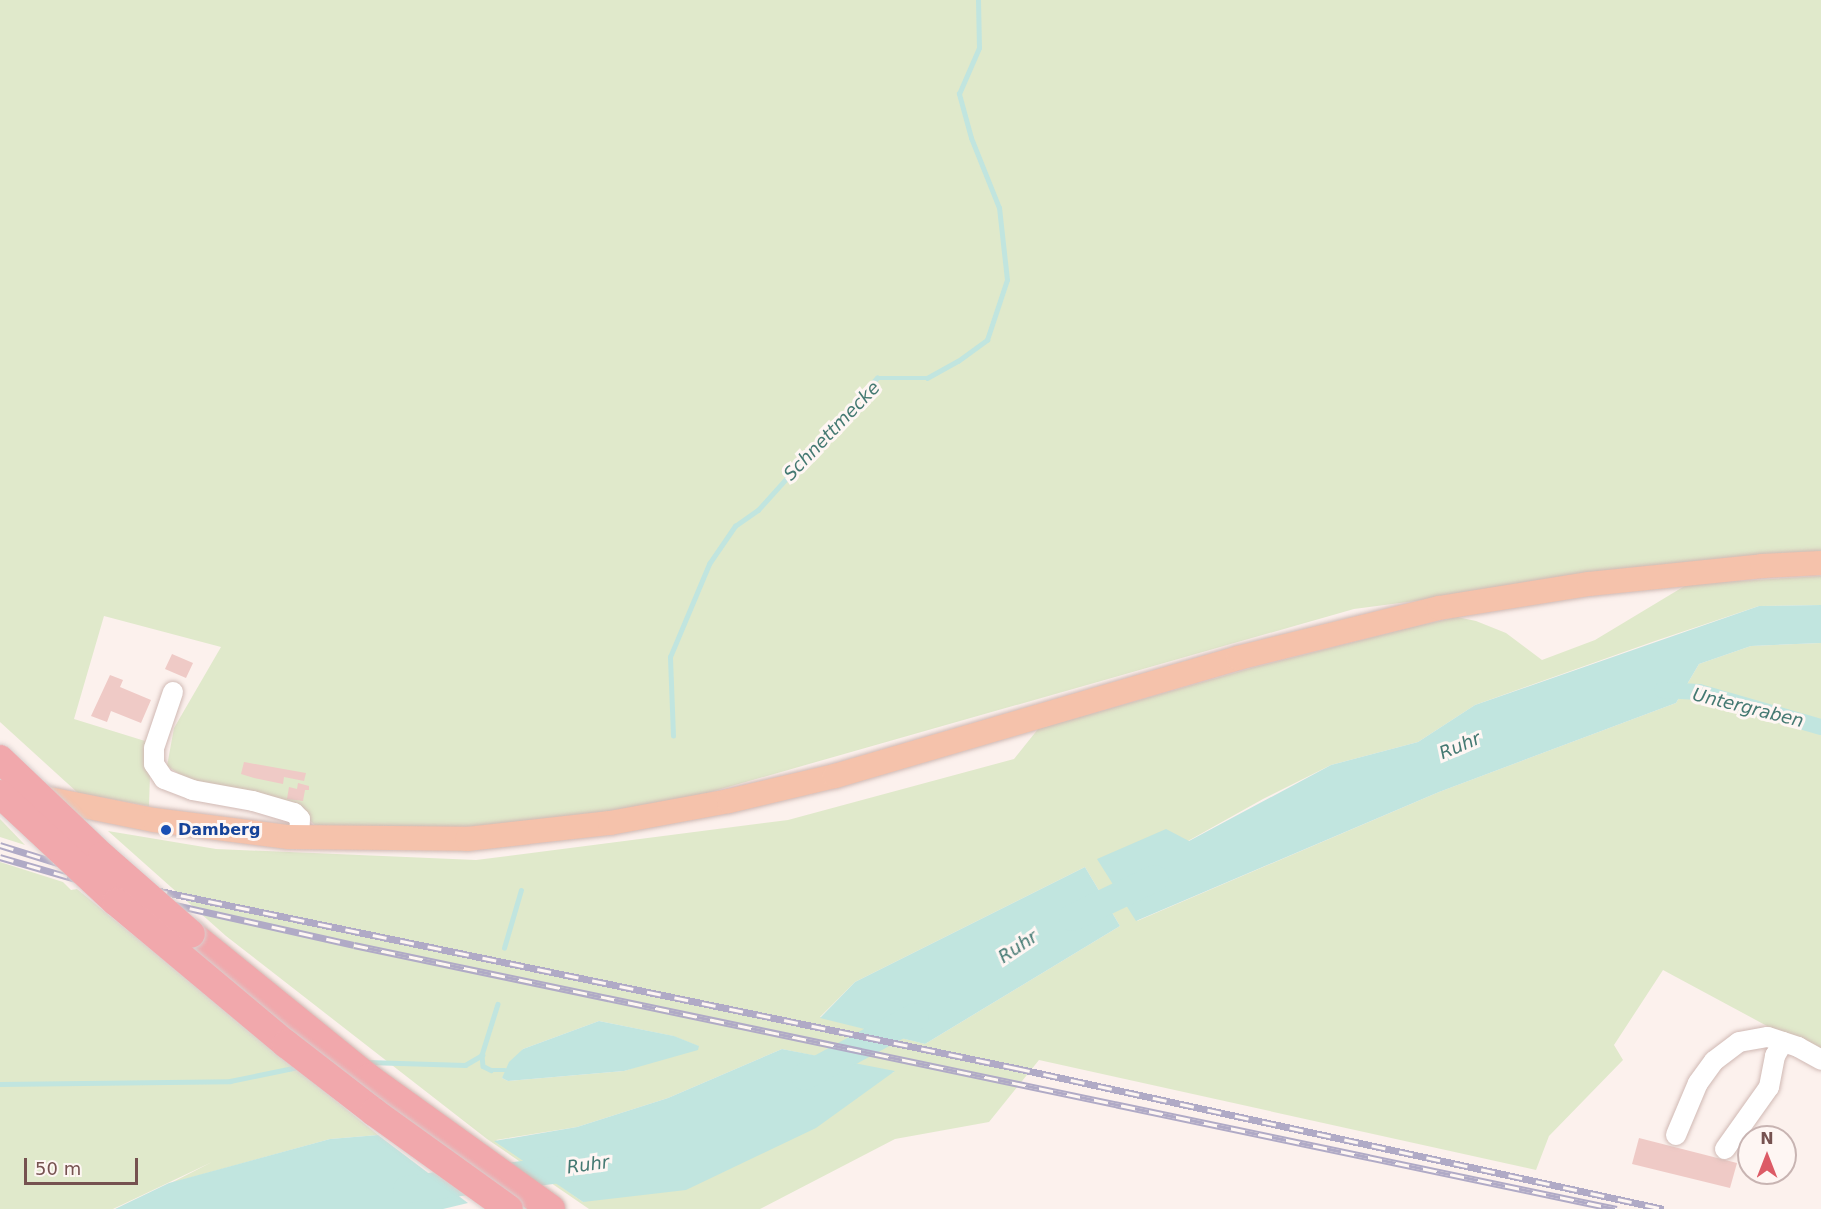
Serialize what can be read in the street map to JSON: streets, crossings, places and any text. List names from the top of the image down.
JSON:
{
  "water": ["Schnettmecke", "Untergraben", "Ruhr"],
  "places": ["Damberg"],
  "scale_bar": "50 m",
  "north": "top"
}
